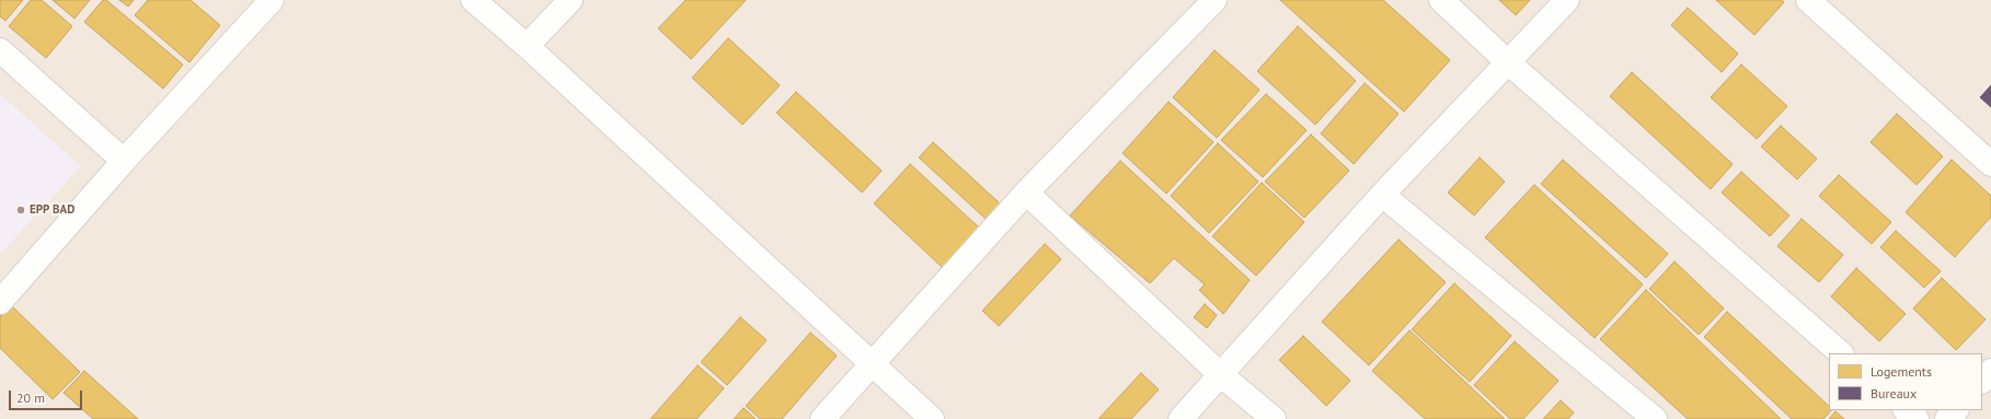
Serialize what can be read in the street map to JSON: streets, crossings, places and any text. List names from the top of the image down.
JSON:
{
  "places": ["EPP BAD"],
  "legend": ["Logements", "Bureaux"],
  "scale_bar": "20 m"
}
